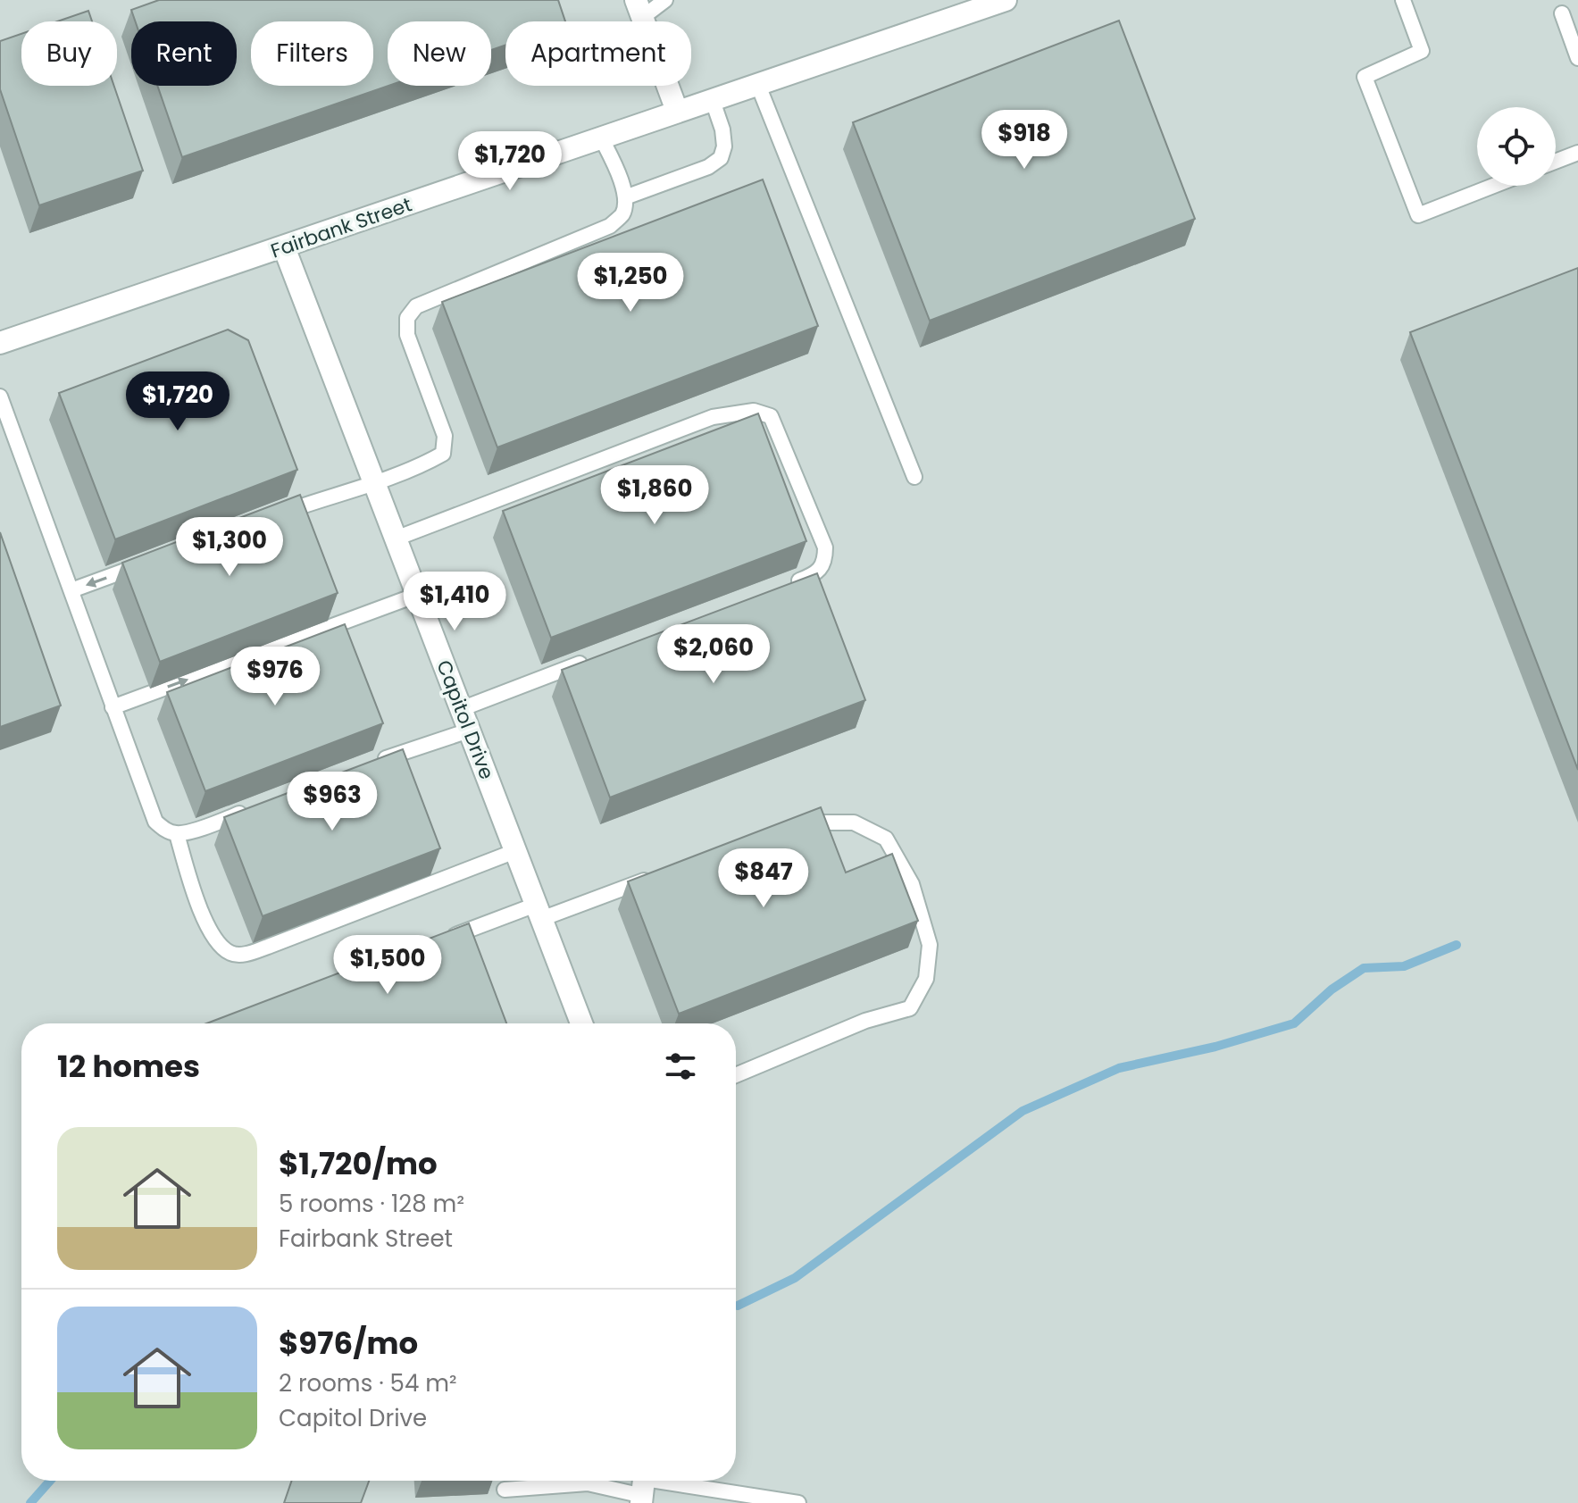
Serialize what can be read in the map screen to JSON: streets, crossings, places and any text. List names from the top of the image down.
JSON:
{
  "streets": {
    "street": ["Fairbank Street", "Capitol Drive"]
  },
  "crossings": [
    ["Fairbank Street", "Capitol Drive"]
  ],
  "page": {
    "chip": [
      "Buy",
      "Rent",
      "Filters",
      "New",
      "Apartment"
    ],
    "price": [
      "$918",
      "$1,720",
      "$1,250",
      "$1,720",
      "$1,860",
      "$1,300",
      "$1,410",
      "$2,060",
      "$976",
      "$963",
      "$847",
      "$1,500"
    ],
    "heading": "12 homes",
    "list": [
      {
        "name": "$1,720/mo",
        "note": "5 rooms · 128 m² · Fairbank Street"
      },
      {
        "name": "$976/mo",
        "note": "2 rooms · 54 m² · Capitol Drive"
      }
    ]
  }
}
